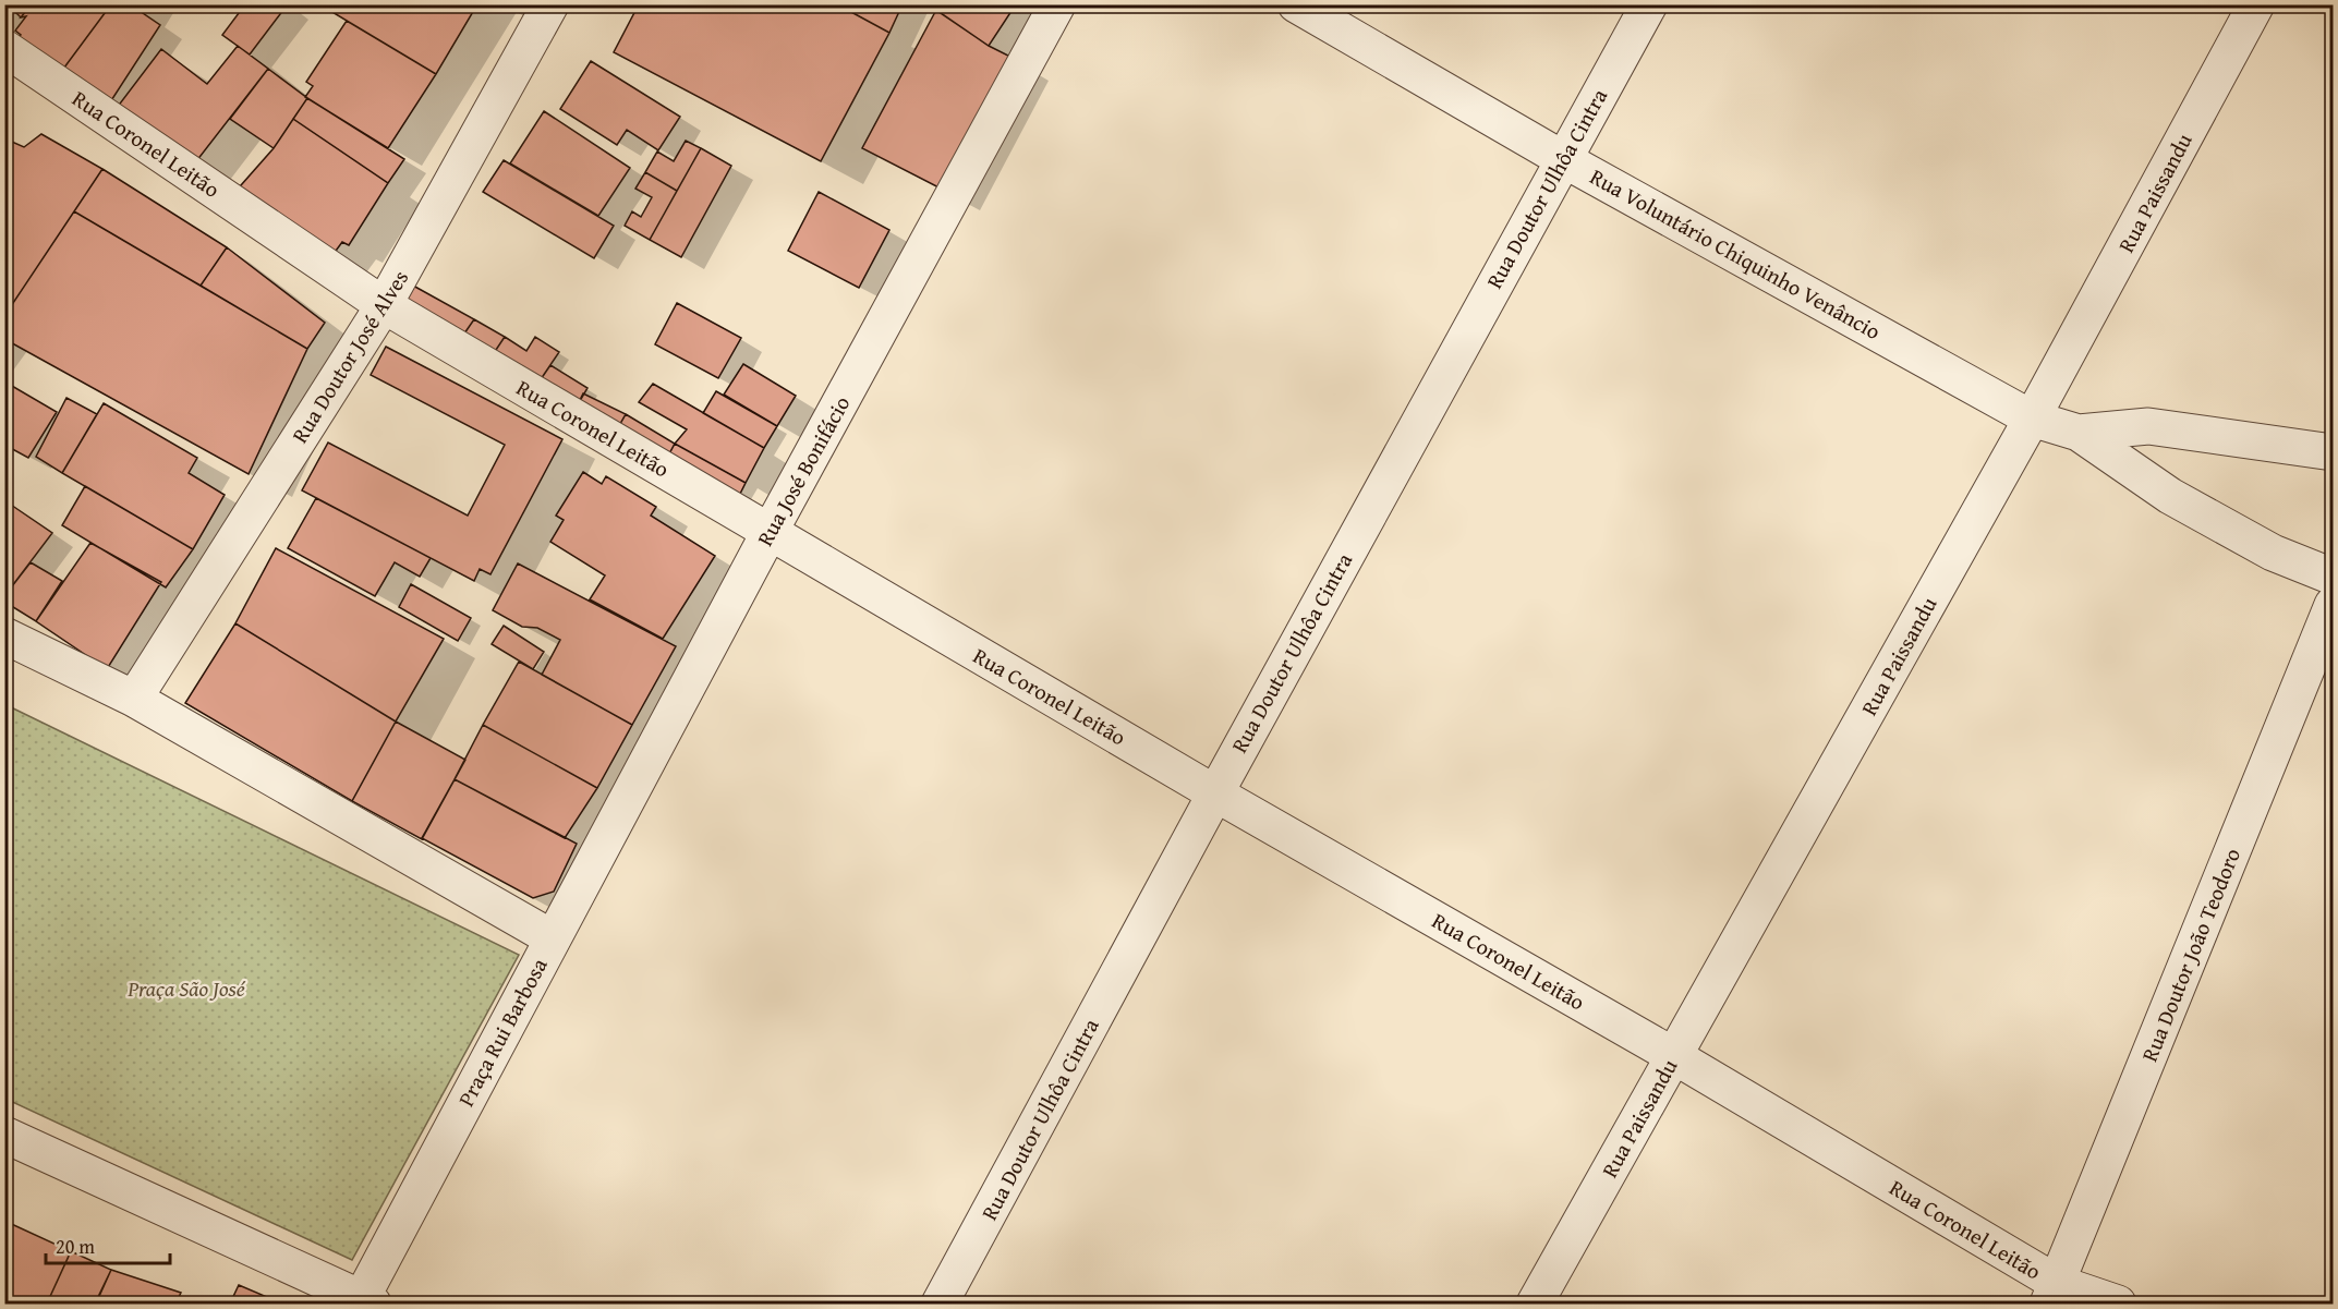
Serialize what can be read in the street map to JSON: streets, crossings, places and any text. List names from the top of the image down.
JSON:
{
  "streets": {
    "street": [
      "Rua Coronel Leitão",
      "Rua Doutor Ulhôa Cintra",
      "Rua Paissandu",
      "Rua Voluntário Chiquinho Venâncio",
      "Rua Doutor José Alves",
      "Rua José Bonifácio",
      "Rua Doutor João Teodoro",
      "Praça Rui Barbosa"
    ]
  },
  "crossings": [
    ["Rua Coronel Leitão", "Rua Doutor Ulhôa Cintra"],
    ["Rua Coronel Leitão", "Rua Paissandu"],
    ["Rua Coronel Leitão", "Rua Doutor José Alves"],
    ["Rua Coronel Leitão", "Rua José Bonifácio"],
    ["Rua Coronel Leitão", "Rua Doutor João Teodoro"],
    ["Rua Doutor Ulhôa Cintra", "Rua Voluntário Chiquinho Venâncio"],
    ["Rua Paissandu", "Rua Voluntário Chiquinho Venâncio"],
    ["Rua Doutor José Alves", "Praça Rui Barbosa"],
    ["Rua José Bonifácio", "Praça Rui Barbosa"]
  ],
  "parks": ["Praça São José"],
  "scale_bar": "20 m"
}
